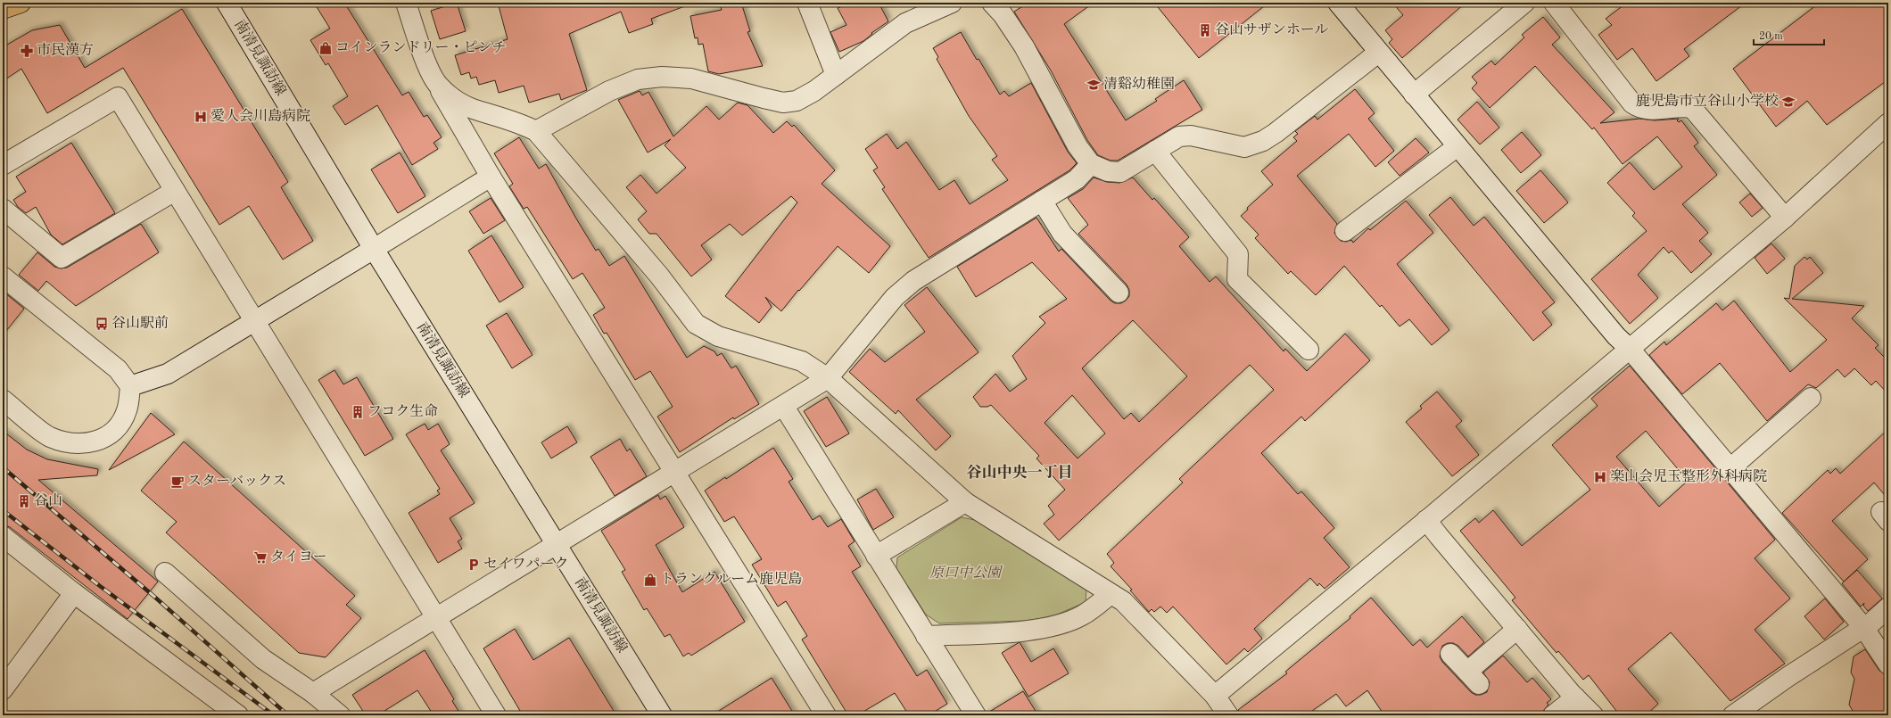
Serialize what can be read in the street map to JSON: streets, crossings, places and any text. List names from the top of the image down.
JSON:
{
  "streets": {
    "street": ["南清見諏訪線"]
  },
  "districts": ["谷山中央一丁目"],
  "parks": ["原口中公園"],
  "places": {
    "building": ["谷山サザンホール", "フコク生命", "谷山"],
    "shop": ["コインランドリー・ピンチ", "トランクルーム鹿児島"],
    "pharmacy": ["市民漢方"],
    "school or university": ["清谿幼稚園", "鹿児島市立谷山小学校"],
    "hospital": ["愛人会川島病院", "楽山会児玉整形外科病院"],
    "bus stop": ["谷山駅前"],
    "cafe": ["スターバックス"],
    "supermarket": ["タイヨー"],
    "parking": ["セイワパーク"]
  },
  "scale_bar": "20 m"
}
